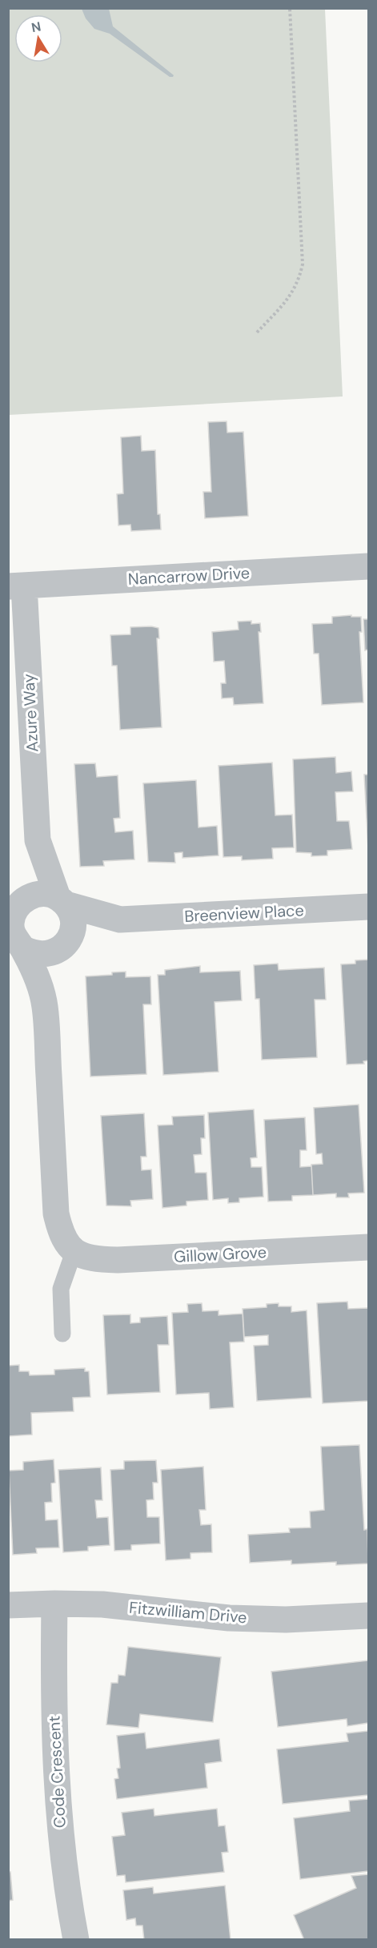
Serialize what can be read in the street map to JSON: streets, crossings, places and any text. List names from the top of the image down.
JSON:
{
  "streets": {
    "street": [
      "Nancarrow Drive",
      "Azure Way",
      "Breenview Place",
      "Gillow Grove",
      "Fitzwilliam Drive",
      "Code Crescent"
    ]
  },
  "crossings": [
    ["Nancarrow Drive", "Azure Way"],
    ["Azure Way", "Breenview Place"],
    ["Fitzwilliam Drive", "Code Crescent"]
  ],
  "north": "top"
}
